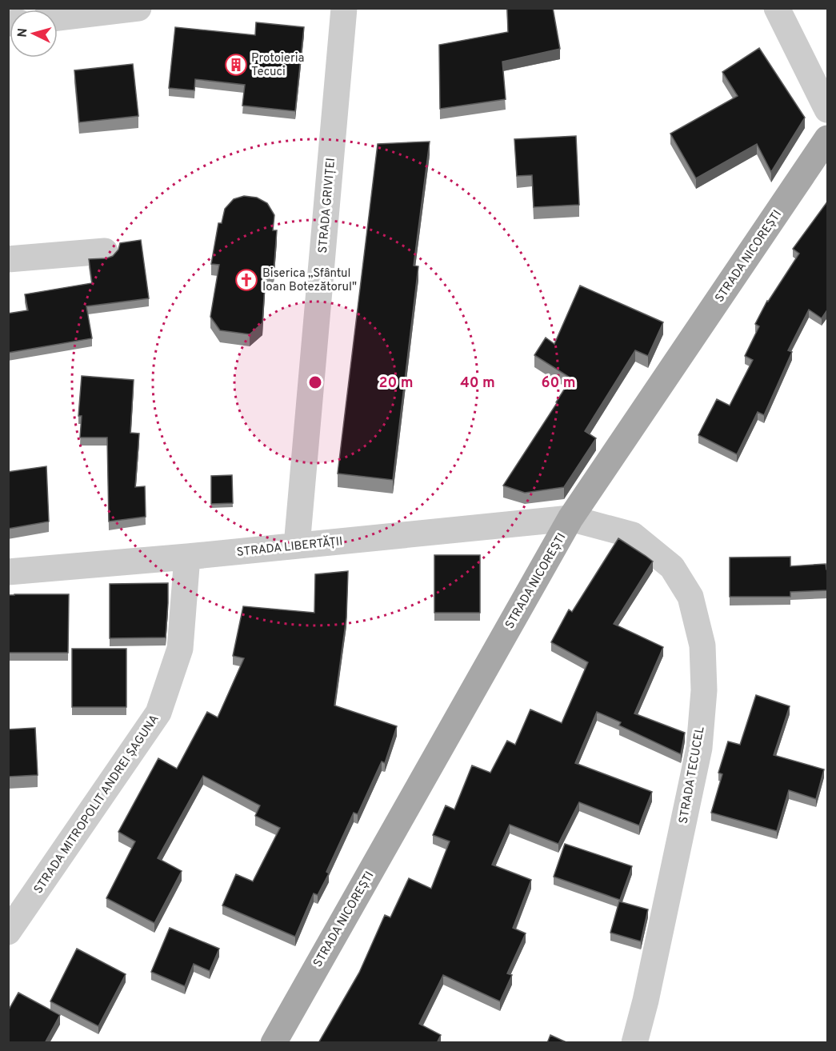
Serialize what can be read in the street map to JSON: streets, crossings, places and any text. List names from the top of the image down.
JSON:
{
  "streets": {
    "main road": ["STRADA NICOREȘTI"],
    "street": [
      "STRADA GRIVIȚEI",
      "STRADA LIBERTĂȚII",
      "STRADA TECUCEL",
      "STRADA MITROPOLIT ANDREI ȘAGUNA"
    ]
  },
  "crossings": [
    ["STRADA GRIVIȚEI", "STRADA LIBERTĂȚII"],
    ["STRADA NICOREȘTI", "STRADA LIBERTĂȚII"],
    ["STRADA NICOREȘTI", "STRADA TECUCEL"],
    ["STRADA LIBERTĂȚII", "STRADA TECUCEL"],
    ["STRADA LIBERTĂȚII", "STRADA MITROPOLIT ANDREI ȘAGUNA"]
  ],
  "places": {
    "building": ["Protoieria Tecuci"],
    "church": ["Biserica „Sfântul Ioan Botezătorul\""]
  },
  "north": "left",
  "rings": ["20 m", "40 m", "60 m"]
}
